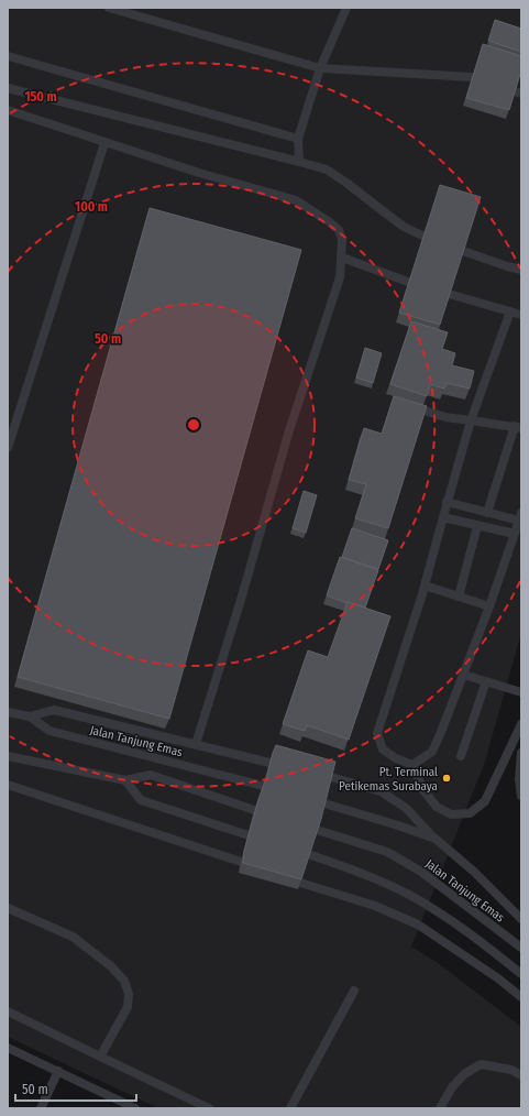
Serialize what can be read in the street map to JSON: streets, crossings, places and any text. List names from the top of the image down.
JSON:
{
  "streets": {
    "lane": ["Jalan Tanjung Emas"]
  },
  "places": ["Pt. Terminal Petikemas Surabaya"],
  "scale_bar": "50 m",
  "rings": ["150 m", "100 m", "50 m"]
}
